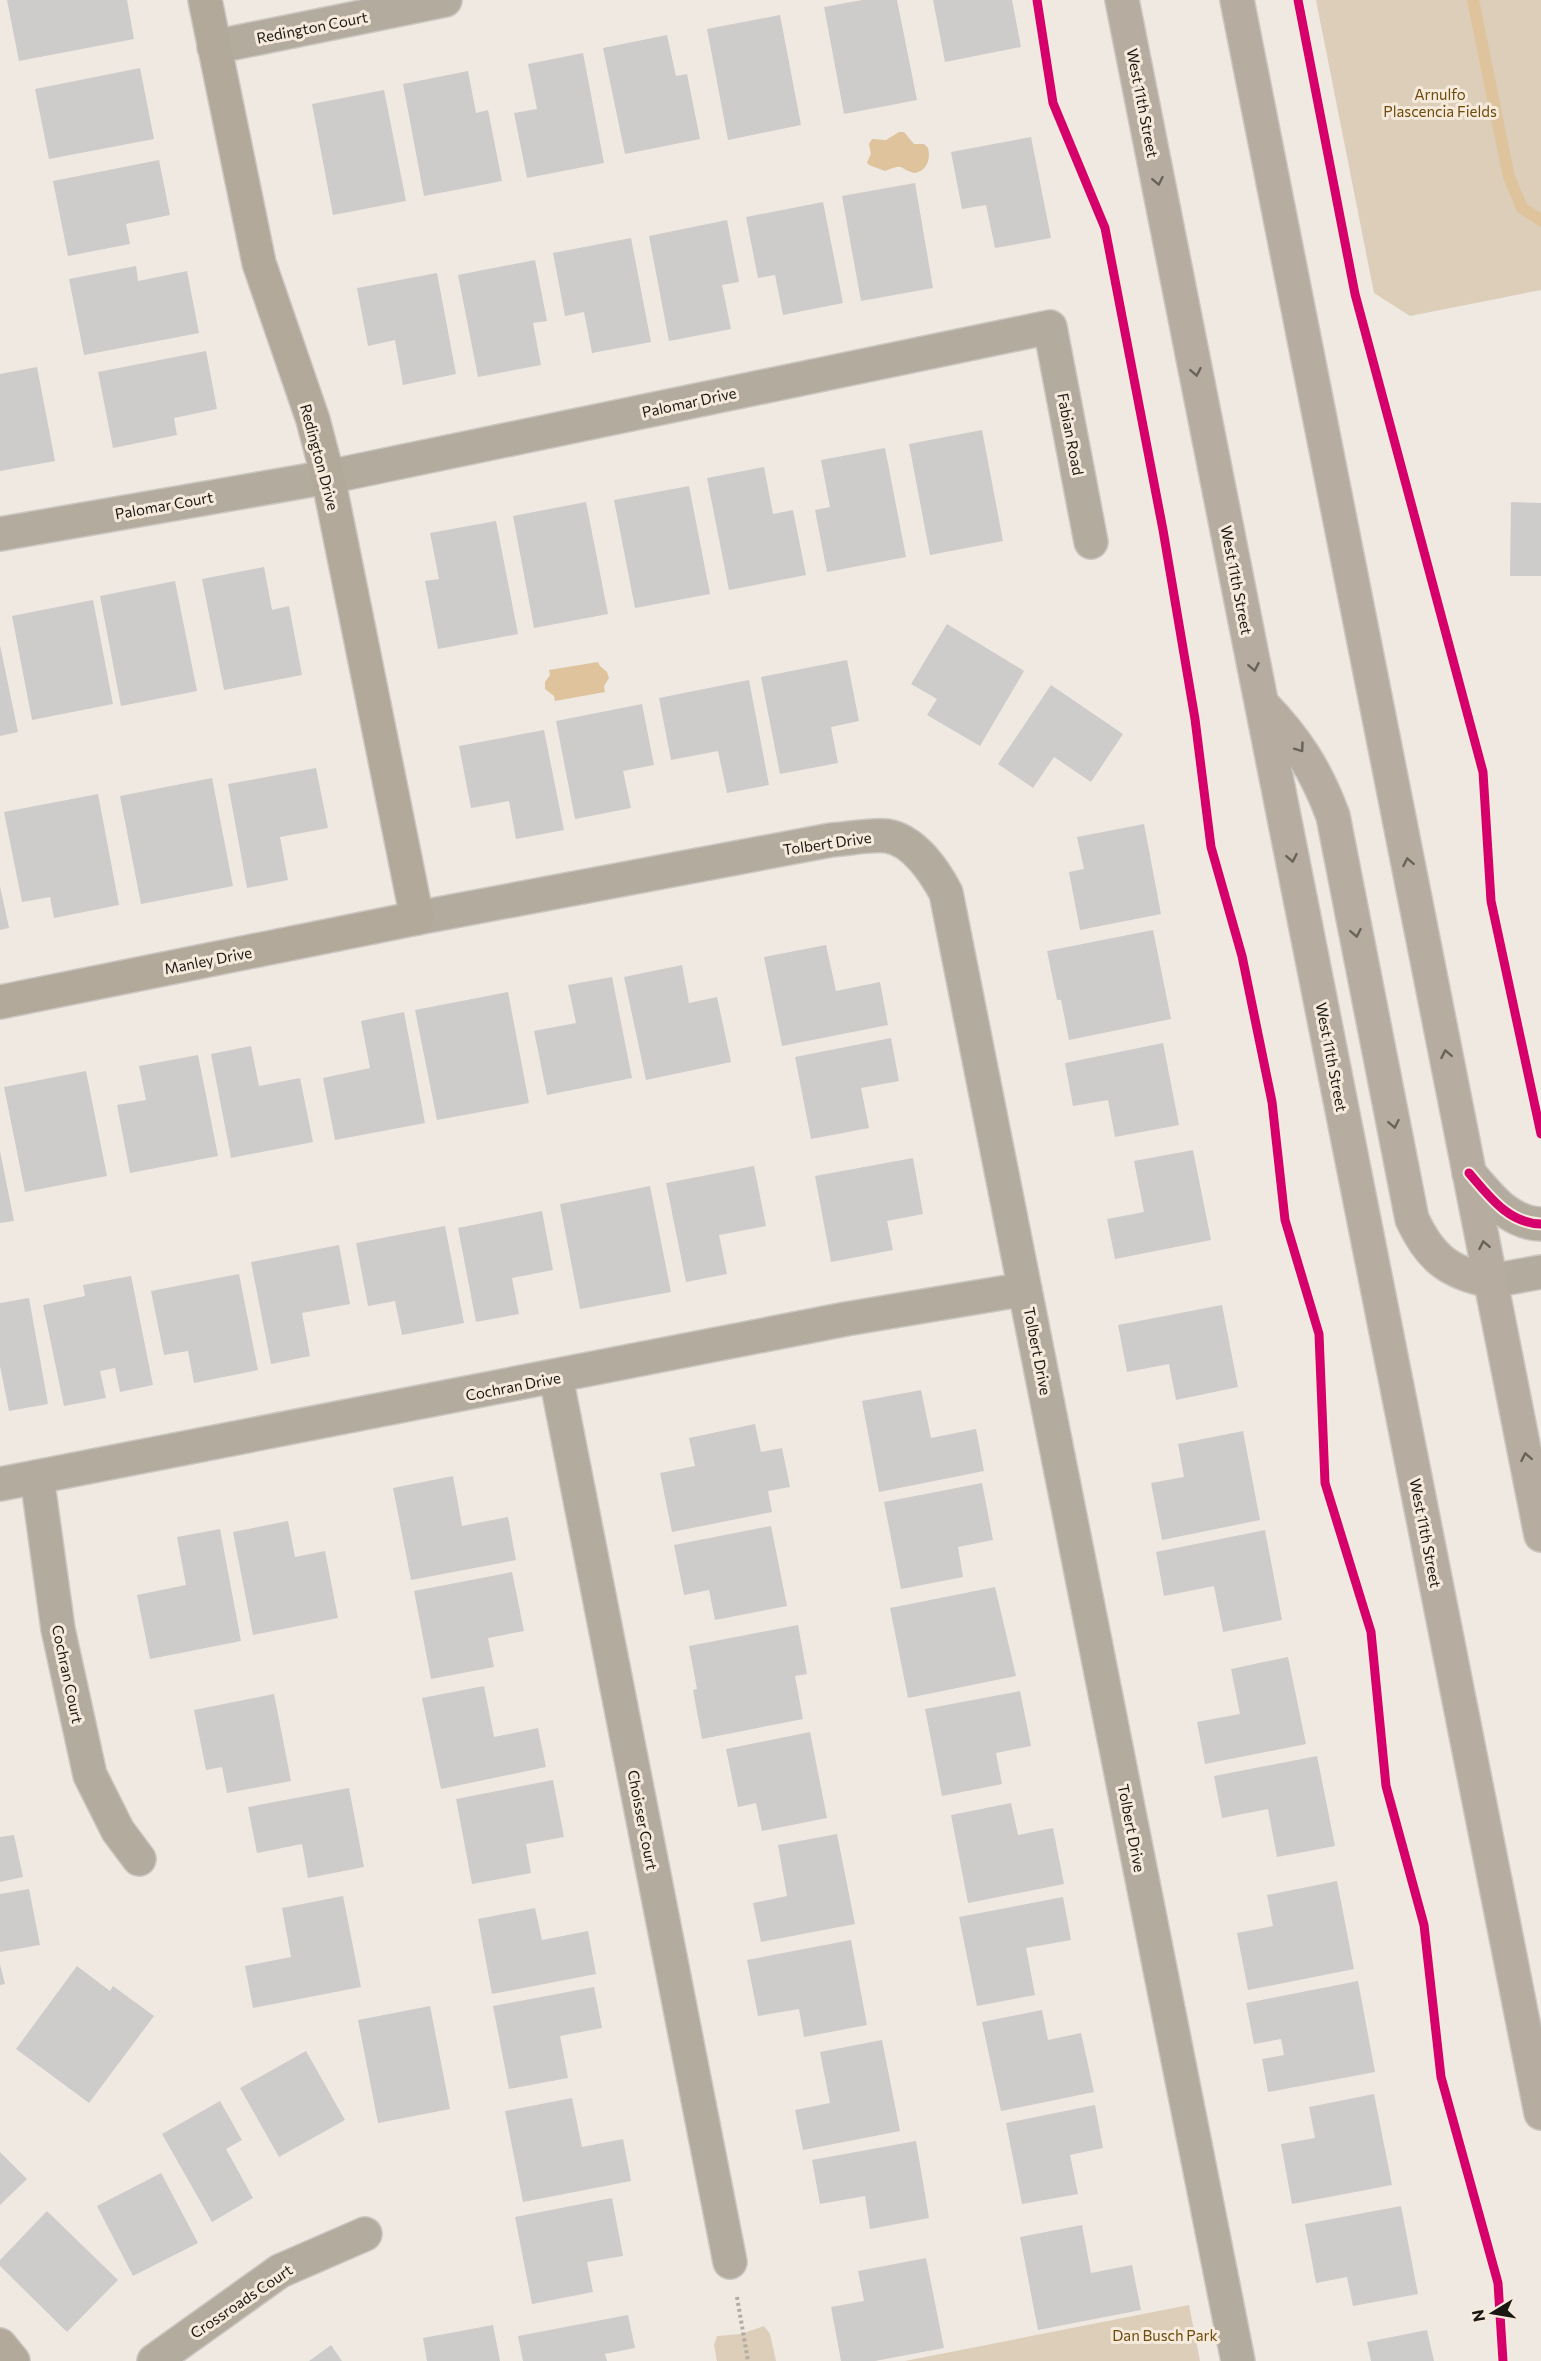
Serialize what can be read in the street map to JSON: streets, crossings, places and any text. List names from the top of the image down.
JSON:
{
  "streets": {
    "main road": ["West 11th Street"],
    "street": [
      "Redington Court",
      "Palomar Drive",
      "Fabian Road",
      "Redington Drive",
      "Palomar Court",
      "Tolbert Drive",
      "Manley Drive",
      "Cochran Drive",
      "Cochran Court",
      "Choisser Court",
      "Crossroads Court"
    ]
  },
  "crossings": [
    ["Redington Court", "Redington Drive"],
    ["Palomar Drive", "Fabian Road"],
    ["Palomar Drive", "Redington Drive"],
    ["Palomar Drive", "Palomar Court"],
    ["Redington Drive", "Palomar Court"],
    ["Redington Drive", "Tolbert Drive"],
    ["Redington Drive", "Manley Drive"],
    ["Tolbert Drive", "Manley Drive"],
    ["Tolbert Drive", "Cochran Drive"],
    ["Cochran Drive", "Cochran Court"],
    ["Cochran Drive", "Choisser Court"]
  ],
  "parks": ["Arnulfo Plascencia Fields", "Dan Busch Park"],
  "north": "left"
}
